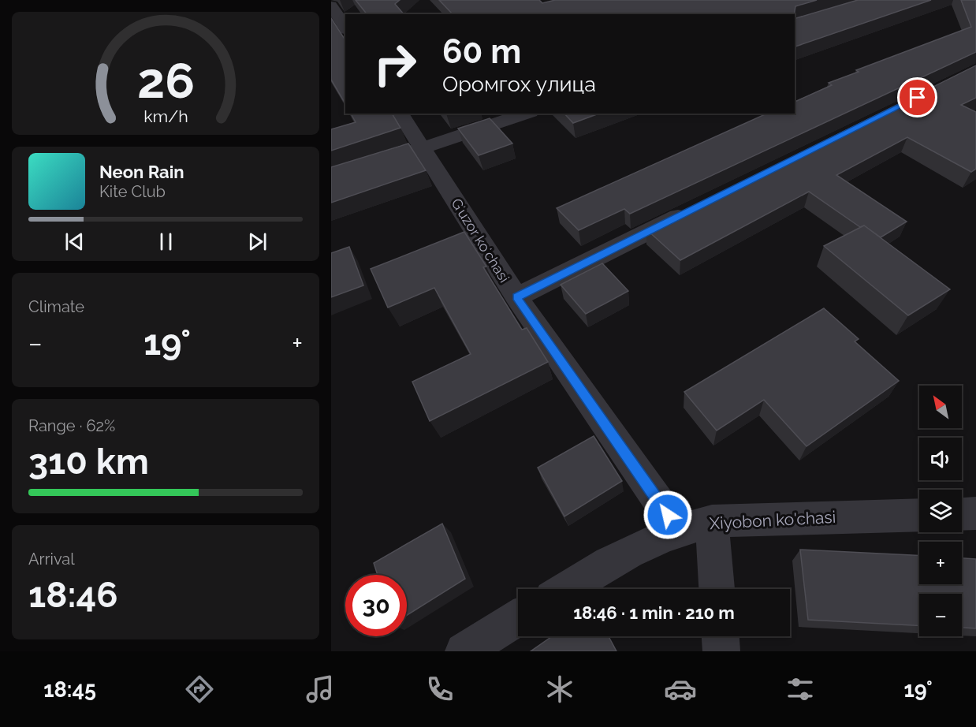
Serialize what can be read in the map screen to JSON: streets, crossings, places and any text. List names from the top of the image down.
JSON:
{
  "streets": {
    "street": ["Gʻuzor koʻchasi", "Xiyobon ko'chasi"]
  },
  "crossings": [
    ["Gʻuzor koʻchasi", "Xiyobon ko'chasi"]
  ],
  "north": "top left",
  "page": {
    "turn": ["60 m", "Оромгох улица"],
    "song": ["Neon Rain", "Kite Club"],
    "tile": [
      "Climate",
      ["Range · 62%", "310 km"],
      ["Arrival", "18:46"]
    ],
    "heat": ["−", "19°", "+"],
    "map_buttons": ["+", "−"],
    "limit": "30",
    "trip": "18:46 · 1 min · 210 m",
    "tabs": ["18:45", "19°"],
    "gauge": ["26", "km/h"]
  }
}
